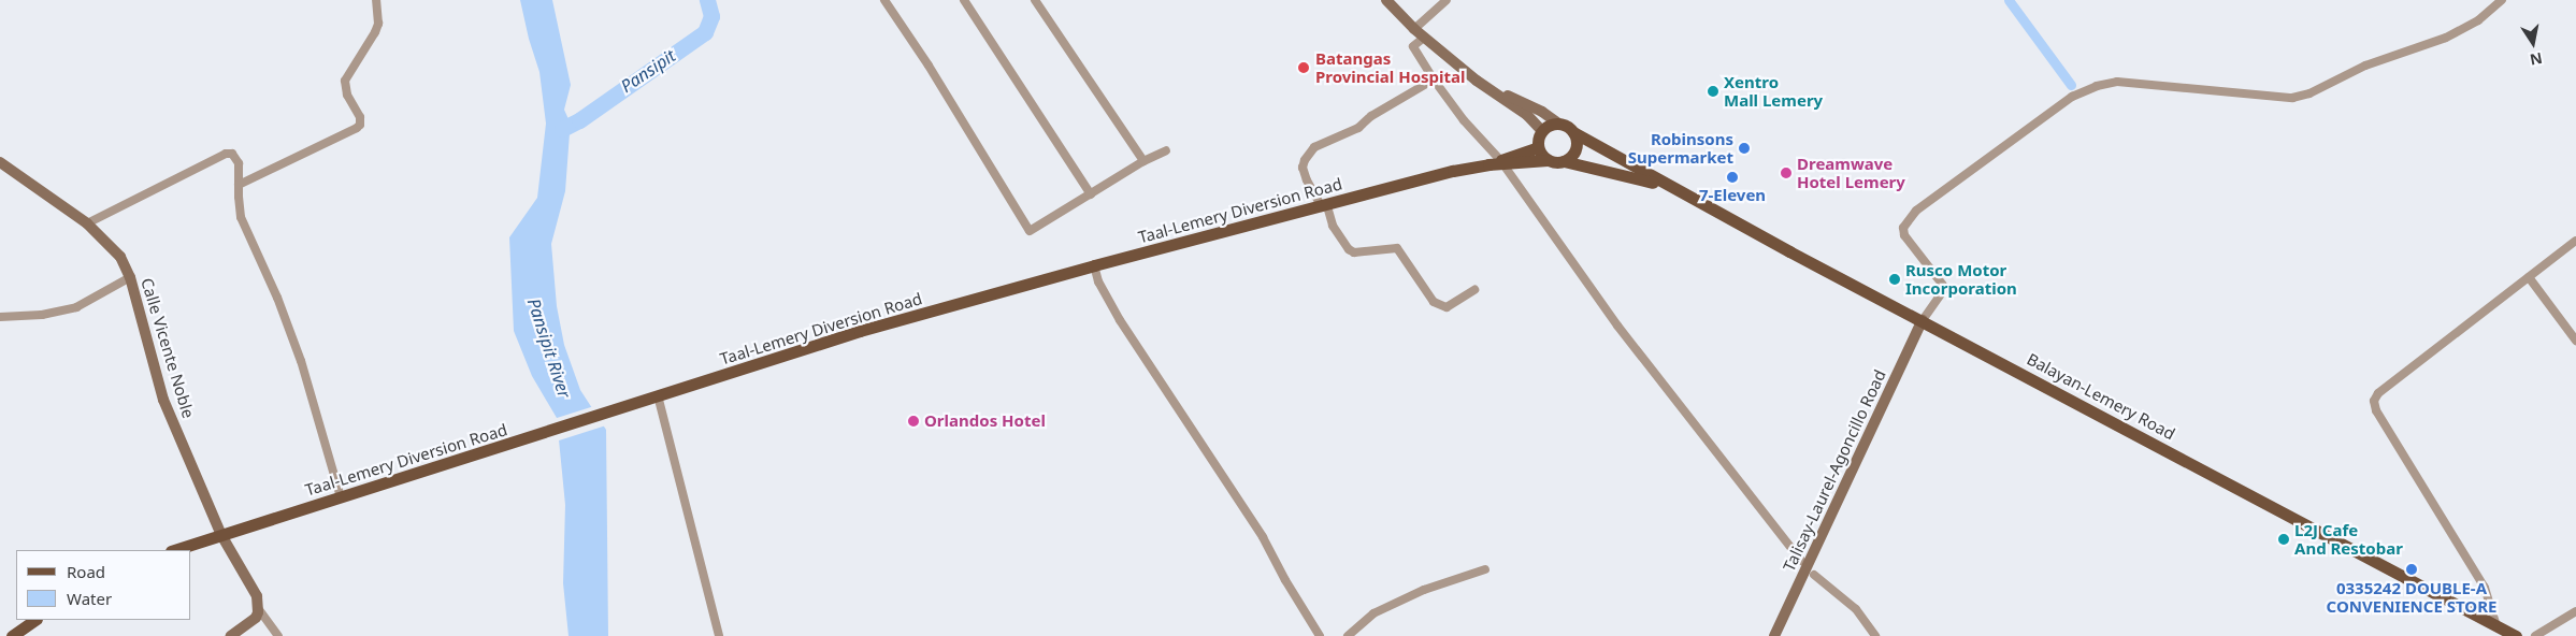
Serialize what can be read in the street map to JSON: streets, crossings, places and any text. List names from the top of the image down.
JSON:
{
  "streets": {
    "main road": [
      "Taal-Lemery Diversion Road",
      "Calle Vicente Noble",
      "Balayan-Lemery Road",
      "Talisay-Laurel-Agoncillo Road"
    ]
  },
  "crossings": [
    ["Taal-Lemery Diversion Road", "Calle Vicente Noble"],
    ["Taal-Lemery Diversion Road", "Balayan-Lemery Road"],
    ["Balayan-Lemery Road", "Talisay-Laurel-Agoncillo Road"]
  ],
  "water": ["Pansipit", "Pansipit River"],
  "places": [
    "Batangas Provincial Hospital",
    "Xentro Mall Lemery",
    "Robinsons Supermarket",
    "Dreamwave Hotel Lemery",
    "7-Eleven",
    "Rusco Motor Incorporation",
    "Orlandos Hotel",
    "L2J Cafe And Restobar",
    "0335242 DOUBLE-A CONVENIENCE STORE"
  ],
  "legend": ["Road", "Water"],
  "north": "bottom"
}
